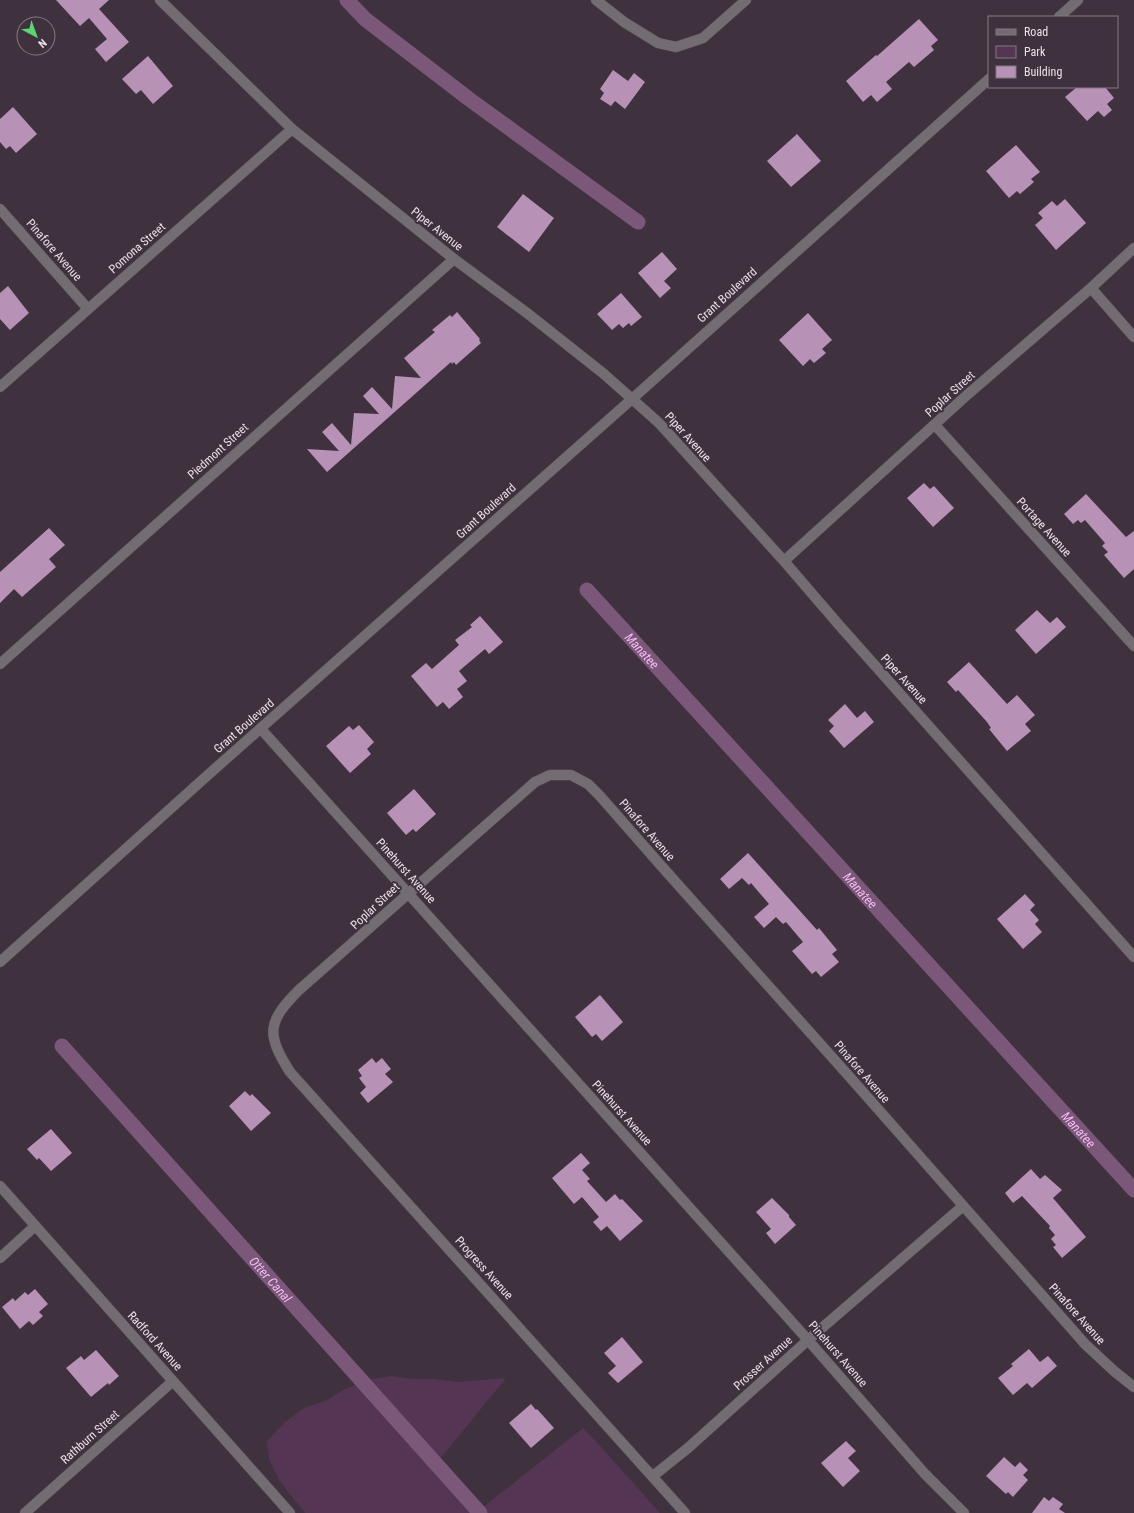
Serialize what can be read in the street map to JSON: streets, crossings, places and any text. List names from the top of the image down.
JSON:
{
  "streets": {
    "street": [
      "Piper Avenue",
      "Pomona Street",
      "Pinafore Avenue",
      "Grant Boulevard",
      "Poplar Street",
      "Piedmont Street",
      "Portage Avenue",
      "Pinehurst Avenue",
      "Progress Avenue",
      "Radford Avenue",
      "Prosser Avenue",
      "Rathburn Street"
    ]
  },
  "crossings": [
    ["Piper Avenue", "Pomona Street"],
    ["Piper Avenue", "Grant Boulevard"],
    ["Piper Avenue", "Poplar Street"],
    ["Piper Avenue", "Piedmont Street"],
    ["Pomona Street", "Pinafore Avenue"],
    ["Pinafore Avenue", "Poplar Street"],
    ["Pinafore Avenue", "Prosser Avenue"],
    ["Grant Boulevard", "Pinehurst Avenue"],
    ["Poplar Street", "Portage Avenue"],
    ["Poplar Street", "Pinehurst Avenue"],
    ["Poplar Street", "Progress Avenue"],
    ["Pinehurst Avenue", "Prosser Avenue"],
    ["Progress Avenue", "Prosser Avenue"],
    ["Radford Avenue", "Rathburn Street"]
  ],
  "water": ["Manatee", "Otter Canal"],
  "legend": ["Road", "Park", "Building"],
  "north": "bottom right"
}
